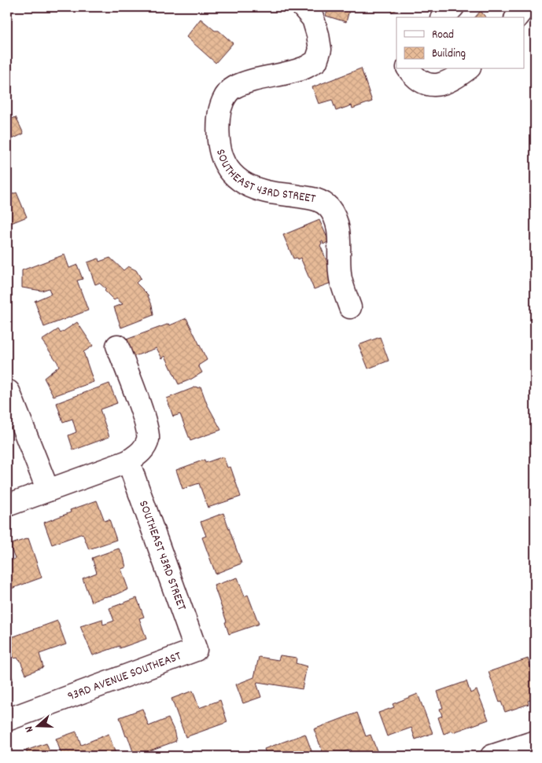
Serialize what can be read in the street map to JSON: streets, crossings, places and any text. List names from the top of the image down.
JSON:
{
  "streets": {
    "street": ["SOUTHEAST 43RD STREET", "93RD AVENUE SOUTHEAST"]
  },
  "crossings": [
    ["SOUTHEAST 43RD STREET", "93RD AVENUE SOUTHEAST"]
  ],
  "legend": ["Road", "Building"],
  "north": "left"
}
